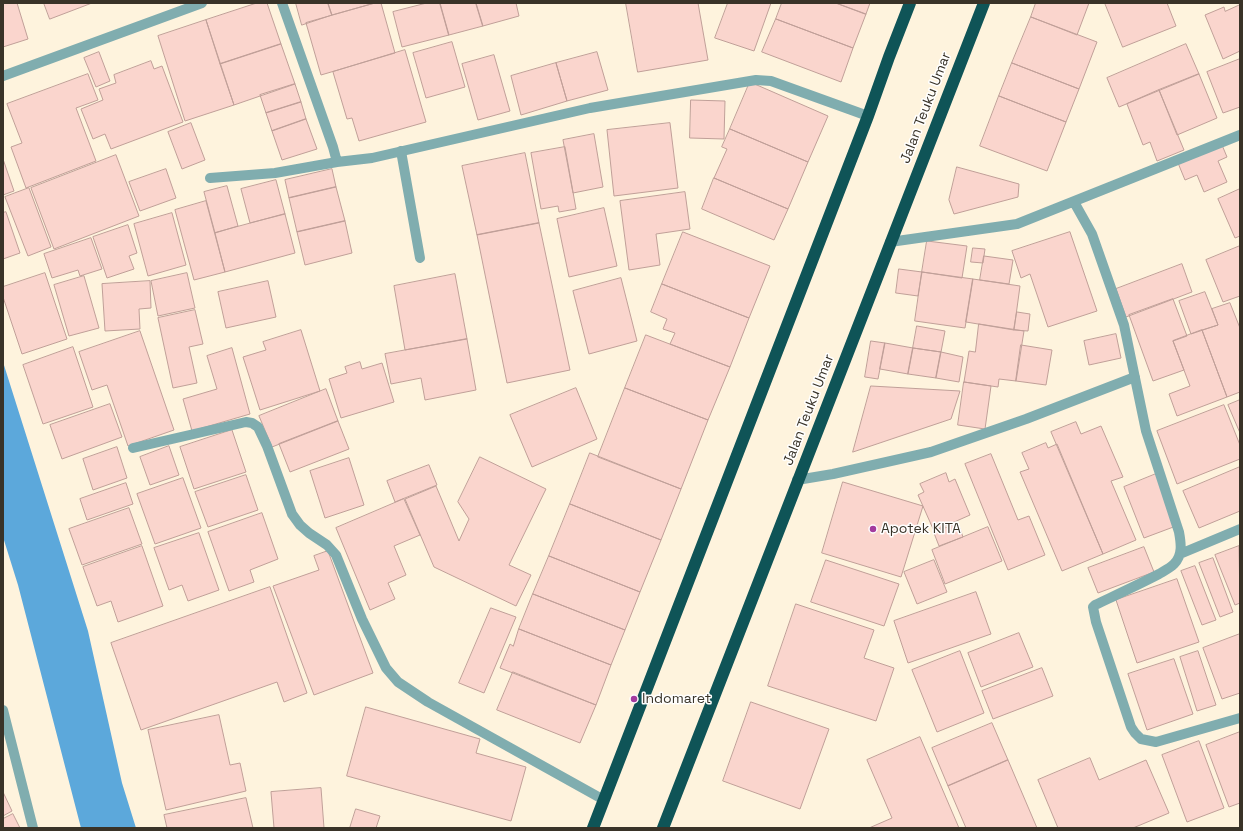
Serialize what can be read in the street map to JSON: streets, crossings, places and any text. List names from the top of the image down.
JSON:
{
  "streets": {
    "highway": ["Jalan Teuku Umar"]
  },
  "places": ["Apotek KITA", "Indomaret"]
}
